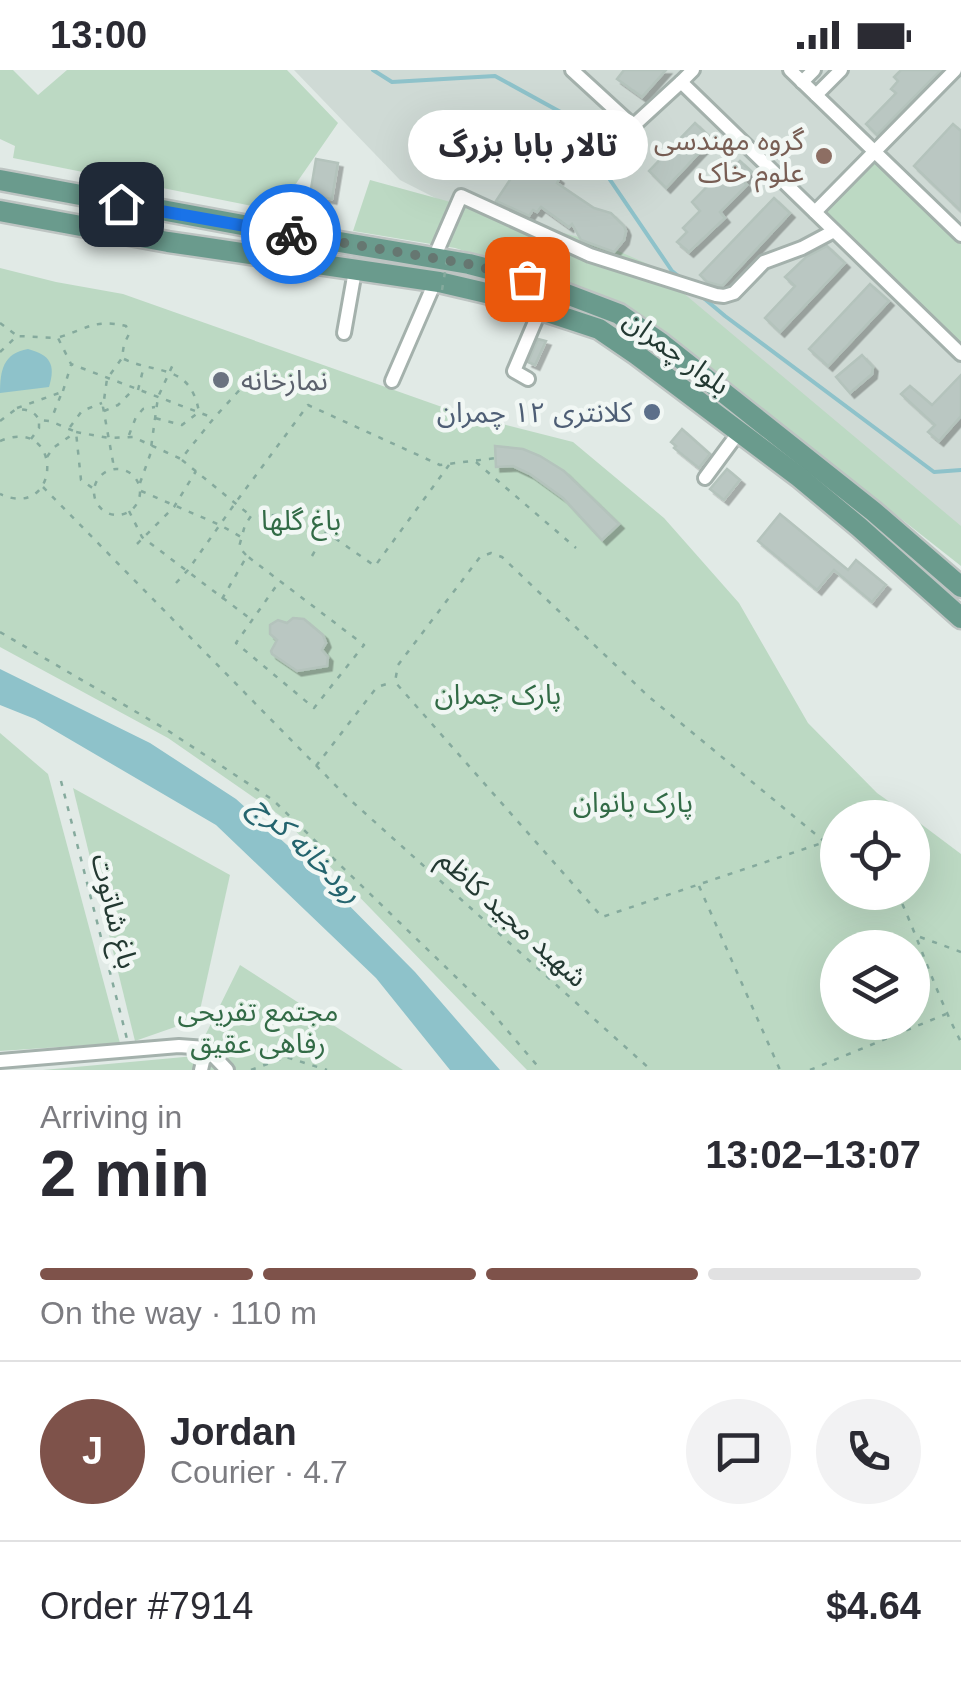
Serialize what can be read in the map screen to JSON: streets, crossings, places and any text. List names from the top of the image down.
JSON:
{
  "streets": {
    "main road": ["بلوار چمران"],
    "path": ["باغ شاتوت", "شهید مجید کاظم"]
  },
  "water": ["رودخانه کرج"],
  "parks": [
    "باغ گلها",
    "پارک چمران",
    "پارک بانوان",
    "مجتمع تفریحی رفاهی عقیق"
  ],
  "places": [
    "گروه مهندسی علوم خاک",
    "تالار بابا بزرگ",
    "نمازخانه",
    "کلانتری ۱۲ چمران"
  ],
  "page": {
    "status": "13:00",
    "bubble": "تالار بابا بزرگ",
    "heading": ["2 min", "Arriving in", "13:02–13:07"],
    "panel": [
      "Jordan",
      "Courier · 4.7",
      "Order #7914",
      "$4.64"
    ],
    "bar": "On the way · 110 m",
    "round": "J"
  }
}
